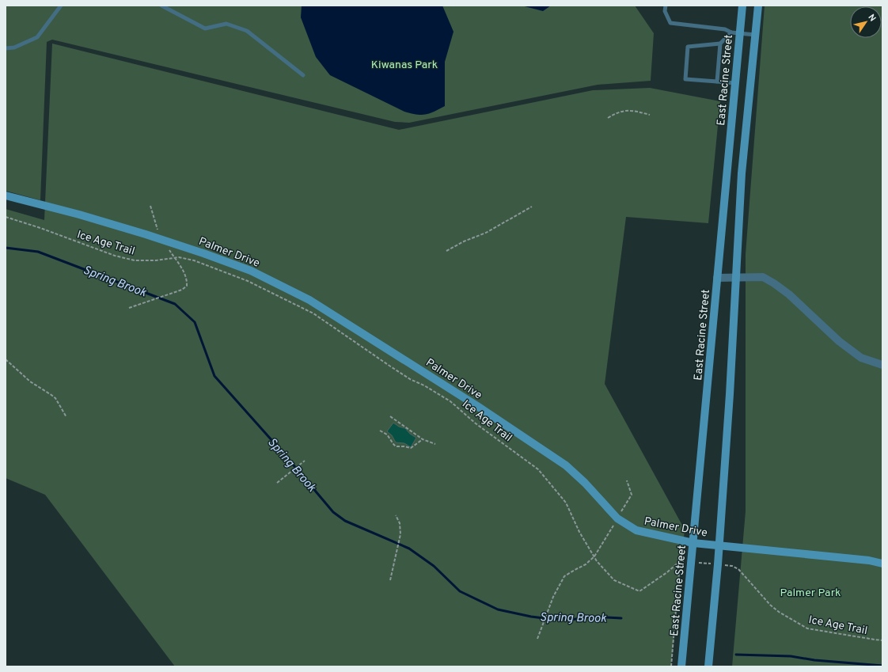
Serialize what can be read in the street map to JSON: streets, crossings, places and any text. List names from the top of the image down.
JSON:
{
  "streets": {
    "main road": ["East Racine Street", "Palmer Drive"],
    "path": ["Ice Age Trail"]
  },
  "crossings": [
    ["East Racine Street", "Ice Age Trail"],
    ["East Racine Street", "Palmer Drive"]
  ],
  "water": ["Spring Brook"],
  "parks": ["Kiwanas Park", "Palmer Park"],
  "north": "top right"
}
